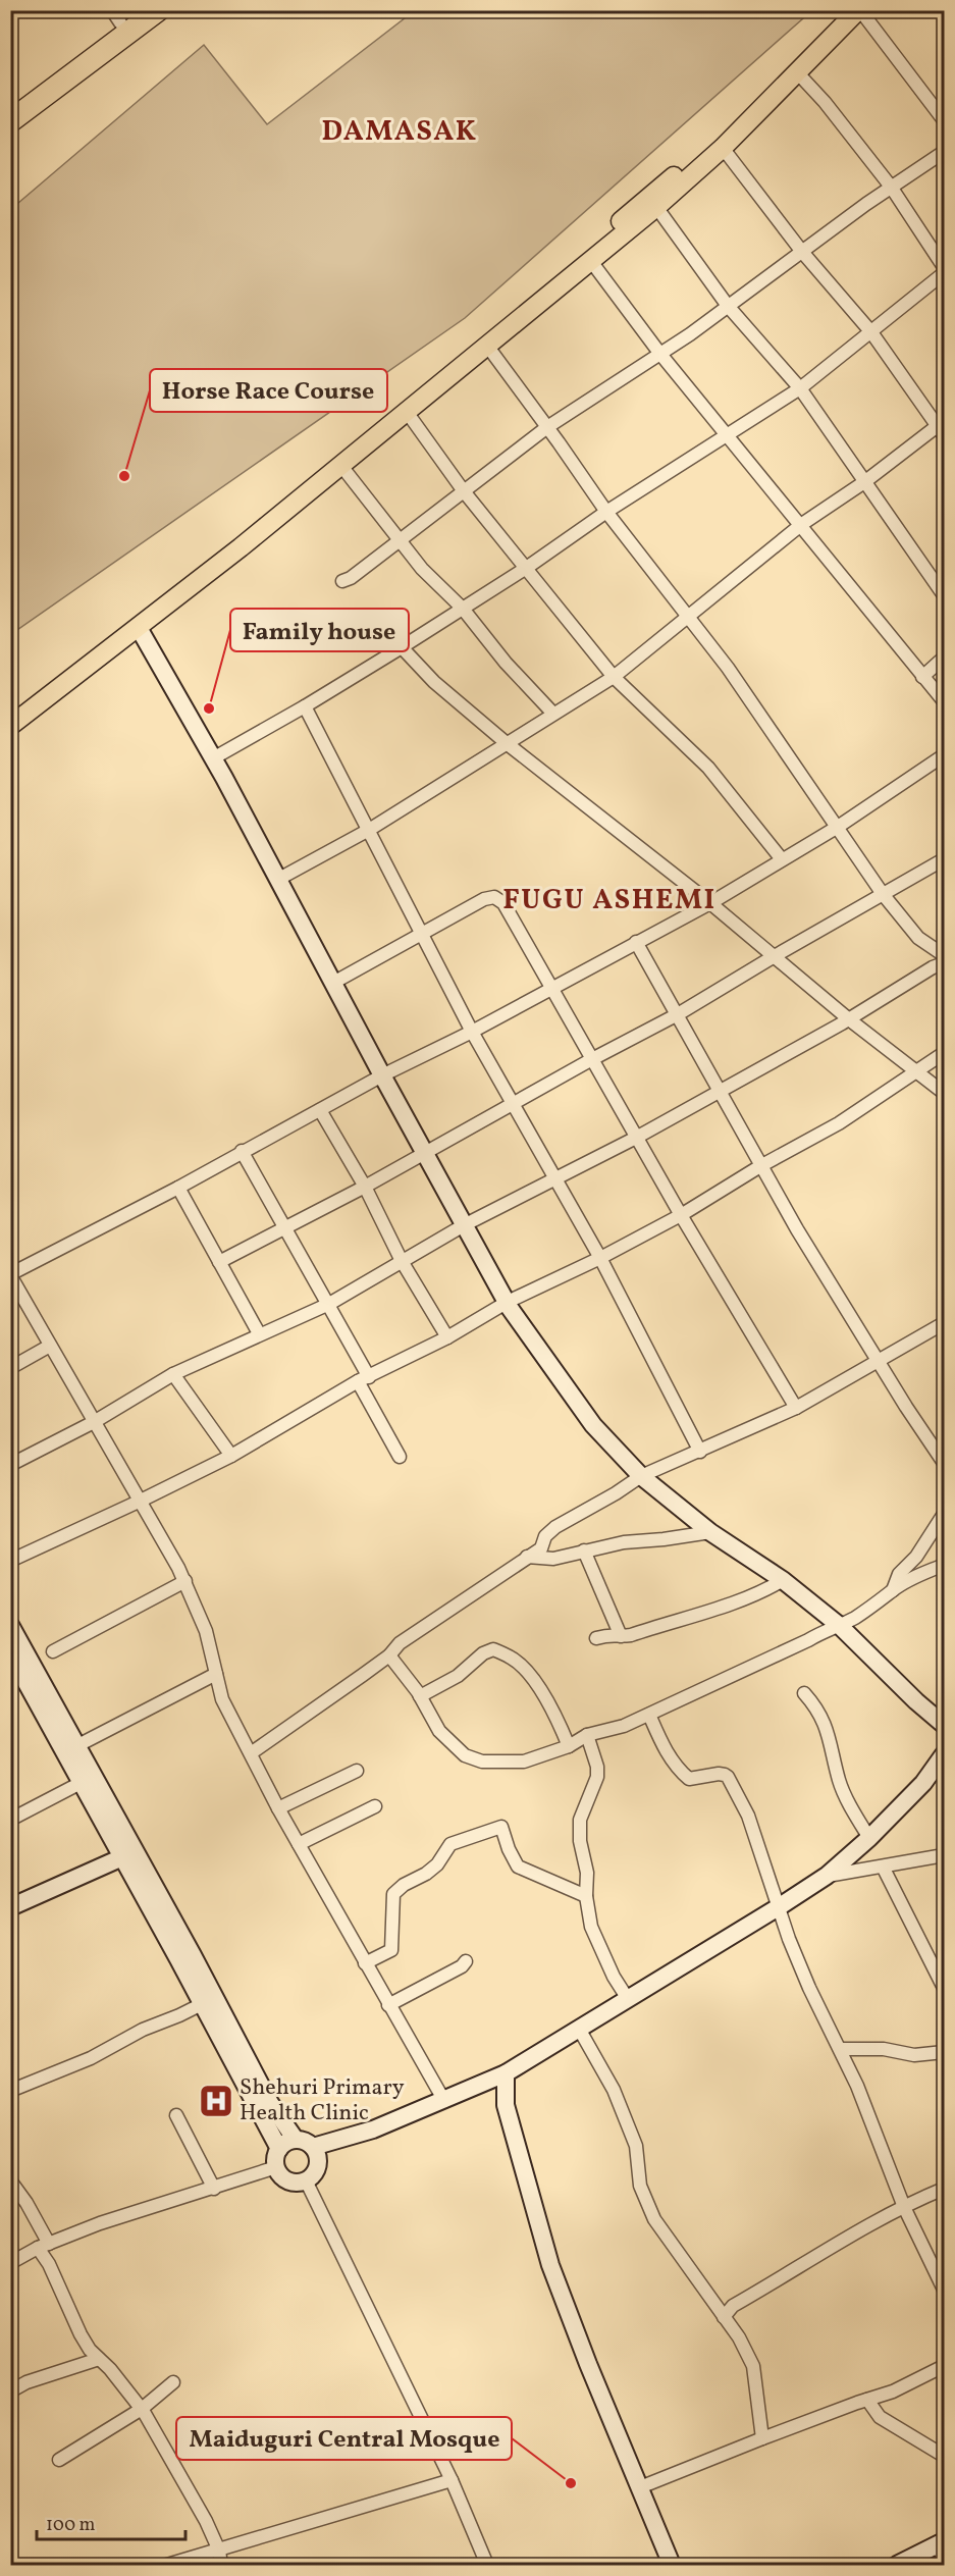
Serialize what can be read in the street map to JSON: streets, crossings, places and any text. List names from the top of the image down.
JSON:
{
  "districts": ["DAMASAK", "FUGU ASHEMI"],
  "places": {
    "other": ["Horse Race Course", "Family house", "Maiduguri Central Mosque"],
    "hospital": ["Shehuri Primary Health Clinic"]
  },
  "scale_bar": "100 m"
}
